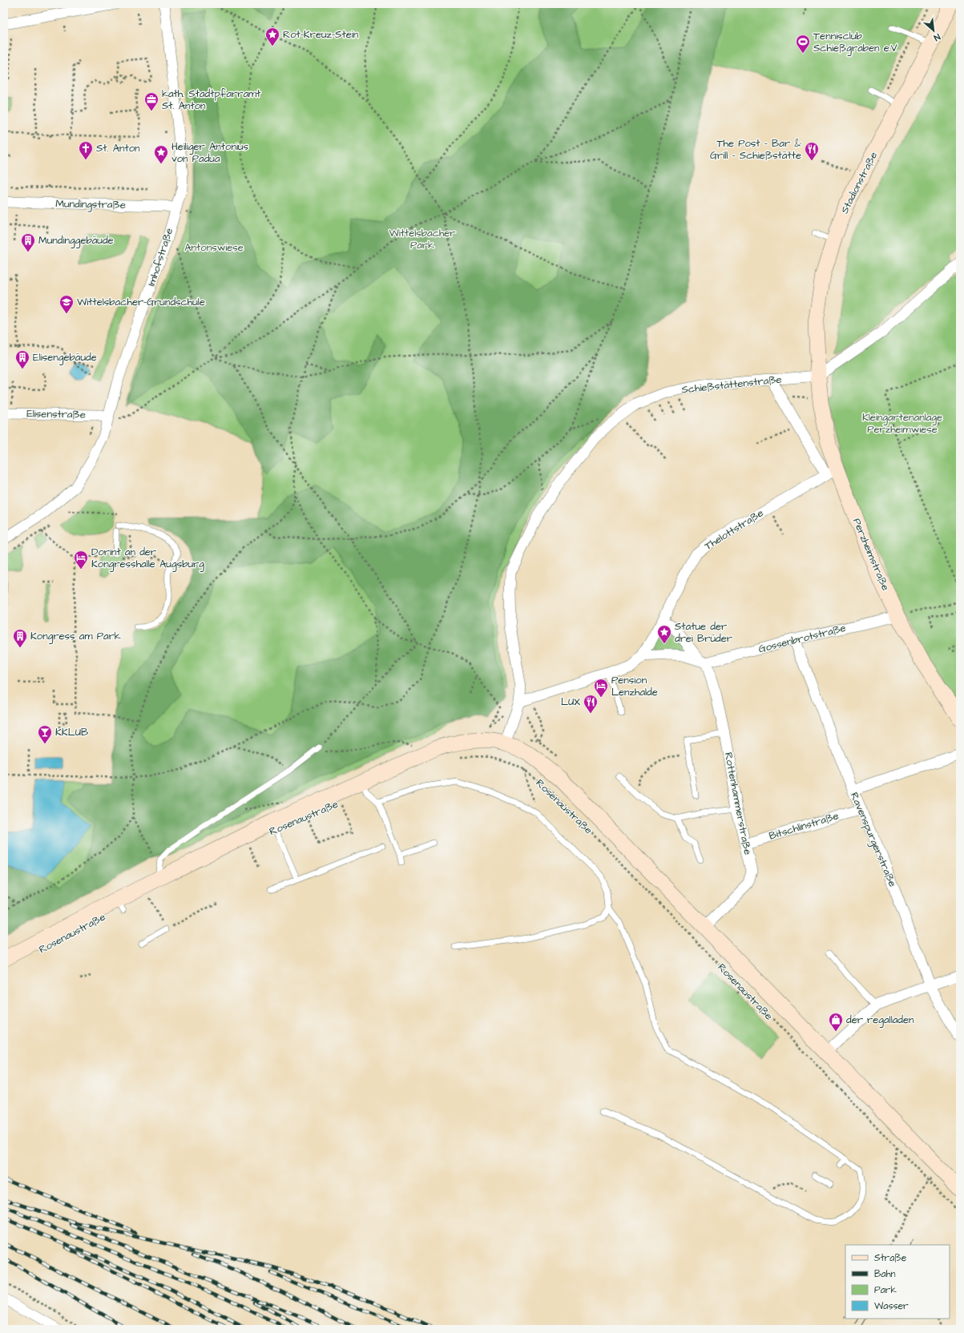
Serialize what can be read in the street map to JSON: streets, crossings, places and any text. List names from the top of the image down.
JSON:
{
  "streets": {
    "main road": ["Stadionstraße", "Perzheimstraße", "Rosenaustraße"],
    "street": [
      "Mundingstraße",
      "Imhofstraße",
      "Schießstättenstraße",
      "Elisenstraße",
      "Thelottstraße",
      "Gossenbrotstraße",
      "Rottenhammerstraße",
      "Bitschlinstraße",
      "Ravenspurgerstraße"
    ]
  },
  "crossings": [
    ["Stadionstraße", "Schießstättenstraße"],
    ["Stadionstraße", "Perzheimstraße"],
    ["Mundingstraße", "Imhofstraße"],
    ["Imhofstraße", "Elisenstraße"],
    ["Schießstättenstraße", "Thelottstraße"],
    ["Schießstättenstraße", "Perzheimstraße"],
    ["Schießstättenstraße", "Rosenaustraße"],
    ["Thelottstraße", "Perzheimstraße"],
    ["Thelottstraße", "Gossenbrotstraße"],
    ["Thelottstraße", "Rottenhammerstraße"],
    ["Perzheimstraße", "Gossenbrotstraße"],
    ["Gossenbrotstraße", "Rottenhammerstraße"],
    ["Gossenbrotstraße", "Ravenspurgerstraße"],
    ["Rottenhammerstraße", "Rosenaustraße"],
    ["Rottenhammerstraße", "Bitschlinstraße"],
    ["Bitschlinstraße", "Ravenspurgerstraße"]
  ],
  "parks": ["Wittelsbacher Park", "Antonswiese", "Kleingartenanlage Perzheimwiese"],
  "places": {
    "place": ["Rot-Kreuz-Stein", "Heiliger Antonius von Padua", "Statue der drei Brüder"],
    "sports": ["Tennisclub Schießgraben e.V."],
    "office": ["kath. Stadtpfarramt St. Anton"],
    "church": ["St. Anton"],
    "restaurant": ["The Post - Bar & Grill - Schießstätte", "LUX"],
    "building": ["Mundinggebäude", "Elisengebäude", "Kongress am Park"],
    "school or university": ["Wittelsbacher-Grundschule"],
    "hotel": ["Dorint an der Kongresshalle Augsburg", "Pension Lenzhalde"],
    "bar": ["KKLUB"],
    "shop": ["der regalladen"]
  },
  "legend": [
    "Straße",
    "Bahn",
    "Park",
    "Wasser"
  ],
  "north": "bottom right"
}
